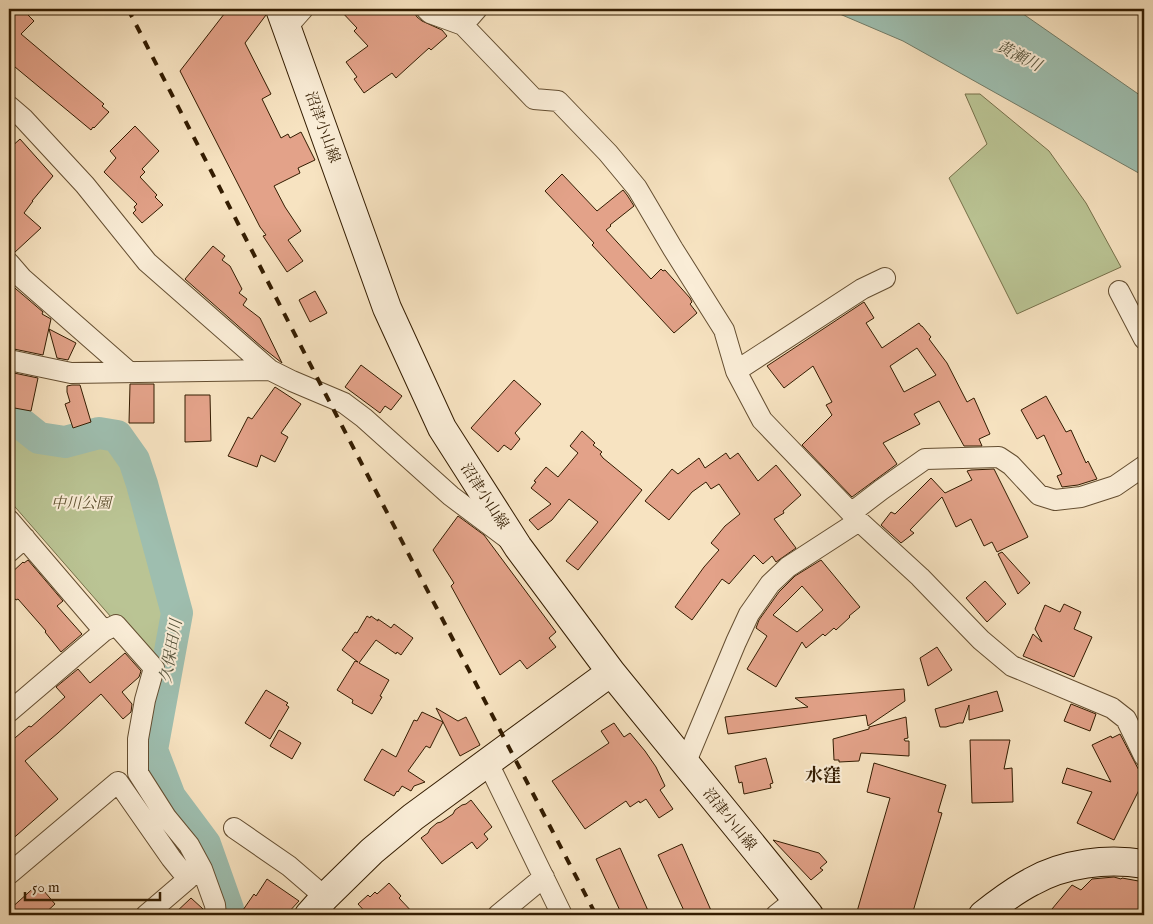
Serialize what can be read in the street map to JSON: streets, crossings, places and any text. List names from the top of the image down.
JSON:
{
  "streets": {
    "main road": ["沼津小山線"]
  },
  "districts": ["水窪"],
  "water": ["黄瀬川", "久保田川"],
  "parks": ["中川公園"],
  "scale_bar": "50 m"
}
